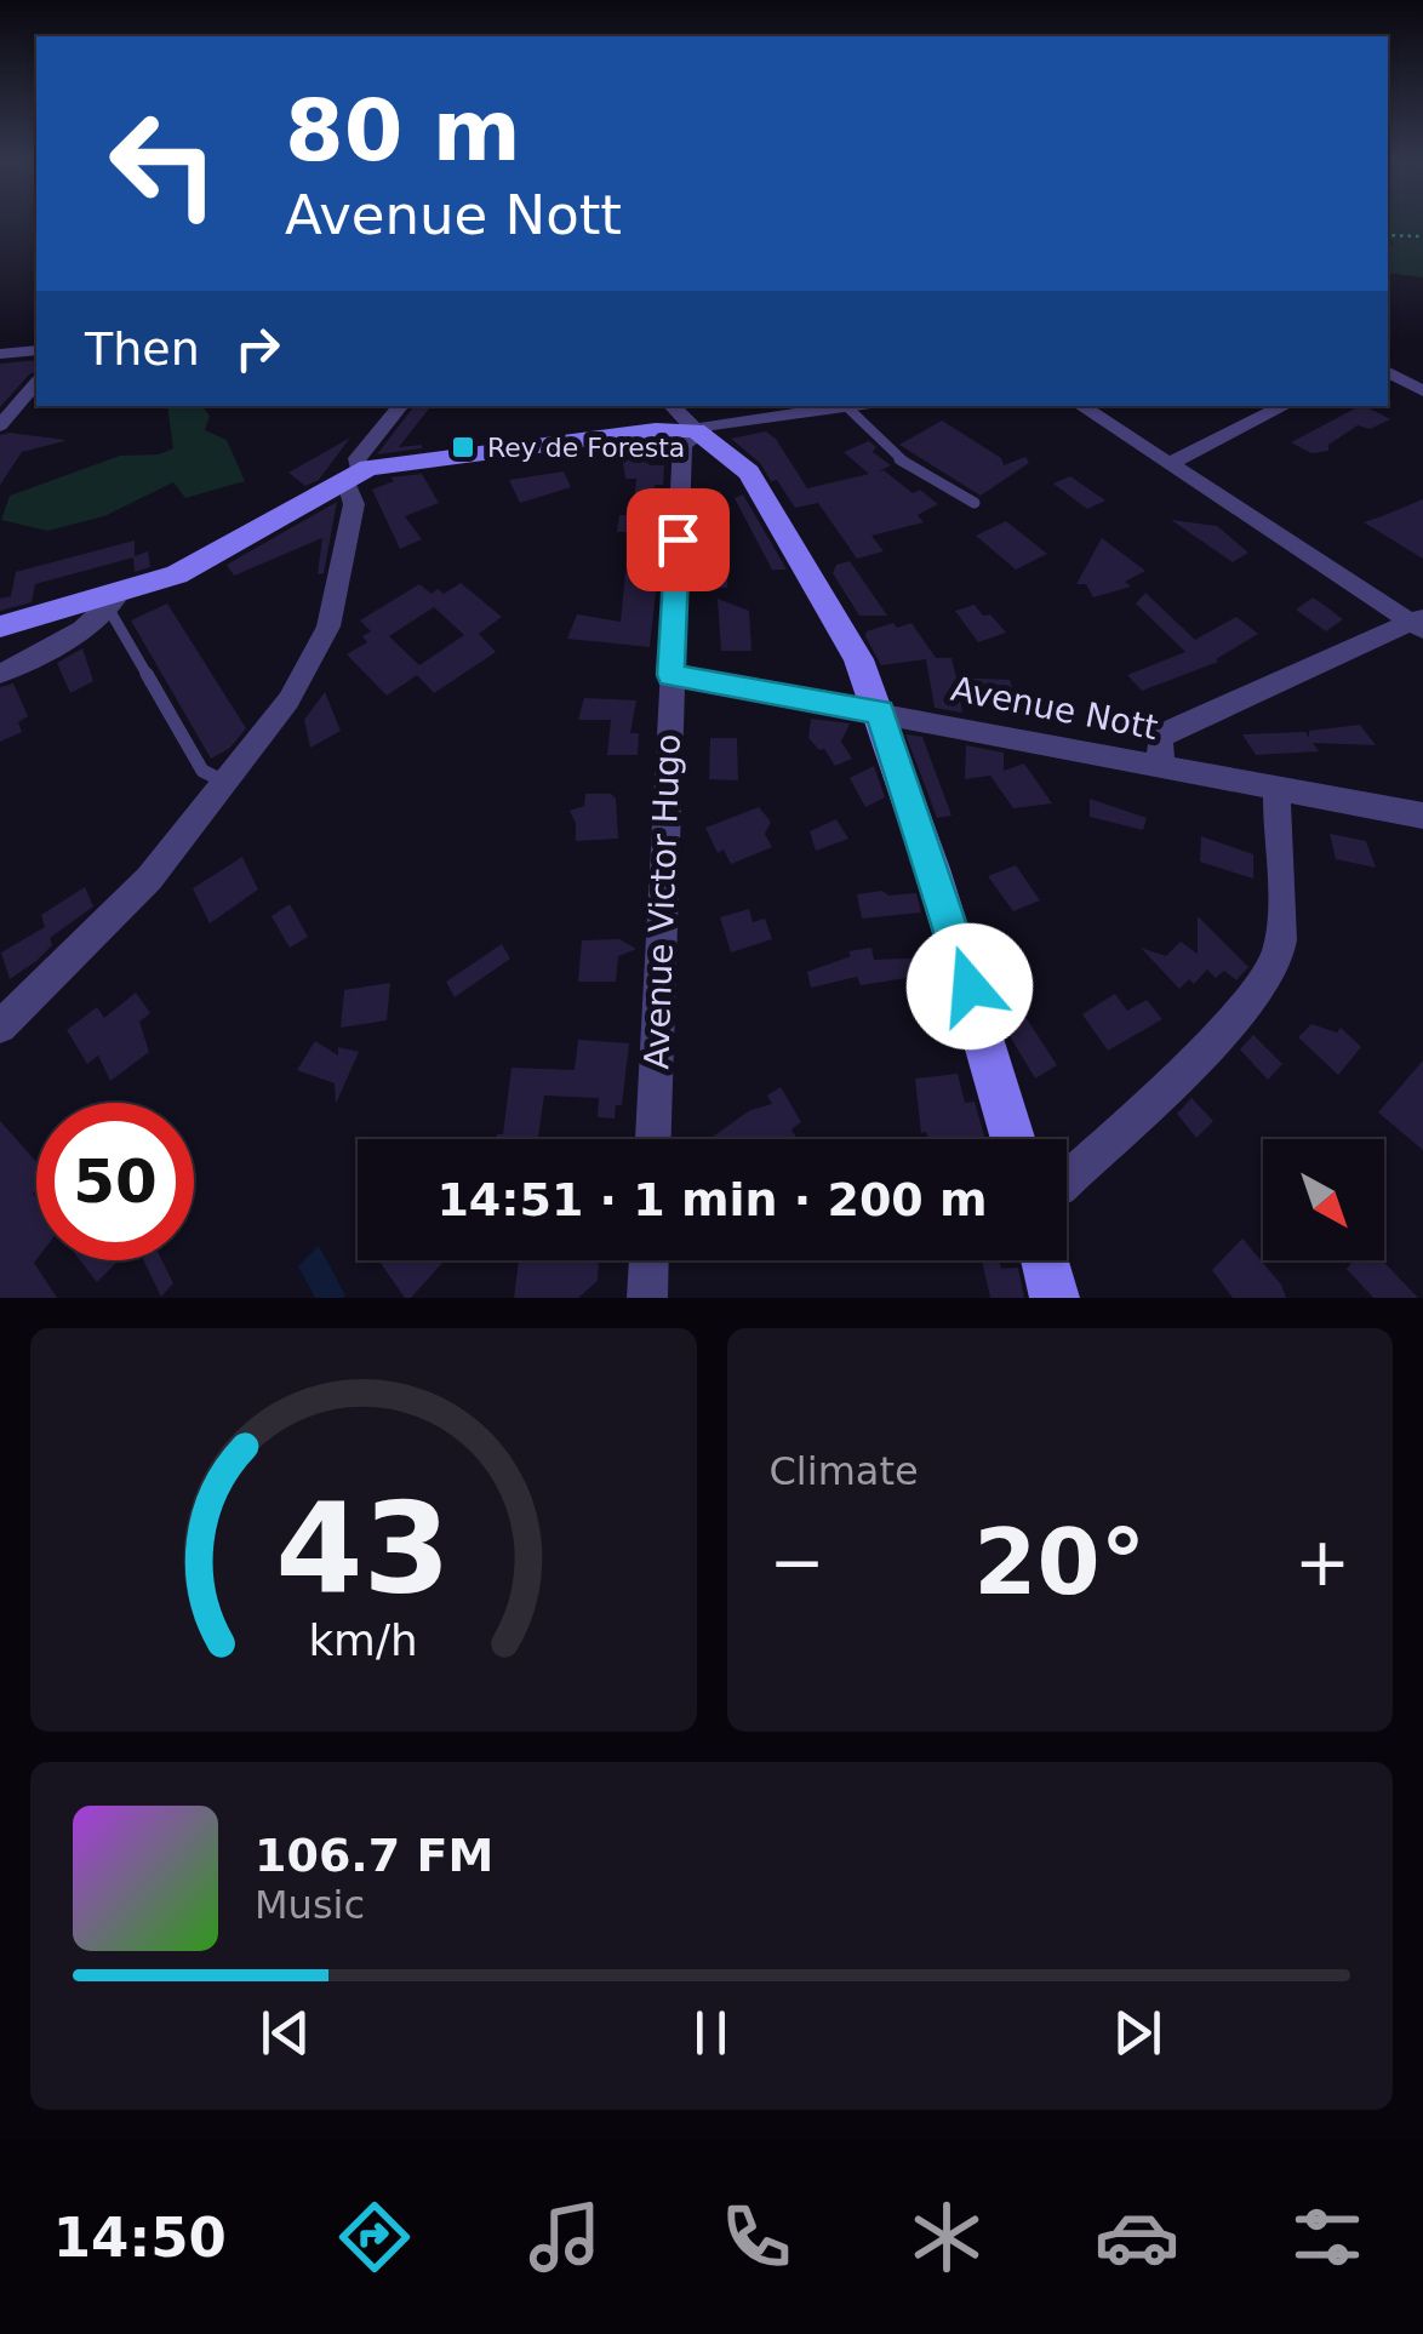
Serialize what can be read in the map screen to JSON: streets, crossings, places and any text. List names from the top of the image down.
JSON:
{
  "streets": {
    "street": ["Avenue Nott", "Avenue Victor Hugo"]
  },
  "crossings": [
    ["Avenue Nott", "Avenue Victor Hugo"]
  ],
  "places": {
    "transit": ["Rey de Foresta"]
  },
  "north": "bottom right",
  "page": {
    "turn": ["80 m", "Avenue Nott"],
    "then": "Then",
    "limit": "50",
    "trip": "14:51 · 1 min · 200 m",
    "tile": "Climate",
    "heat": ["−", "20°", "+"],
    "song": ["106.7 FM", "Music"],
    "tabs": "14:50",
    "gauge": ["43", "km/h"]
  }
}
